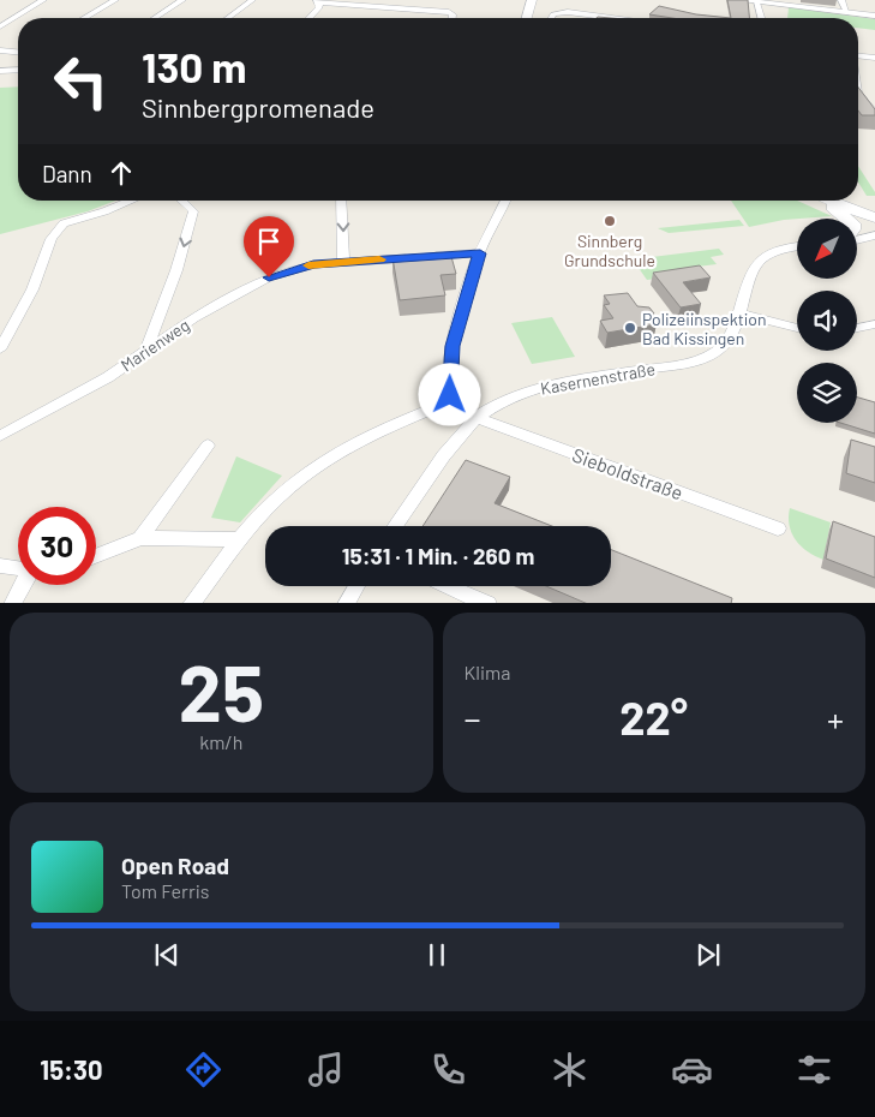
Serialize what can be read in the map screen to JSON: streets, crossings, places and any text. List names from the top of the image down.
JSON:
{
  "streets": {
    "street": ["Marienweg", "Kasernenstraße", "Sieboldstraße"]
  },
  "crossings": [
    ["Kasernenstraße", "Sieboldstraße"]
  ],
  "places": ["Sinnberg Grundschule", "Polizeiinspektion Bad Kissingen"],
  "north": "bottom left",
  "page": {
    "turn": ["130 m", "Sinnbergpromenade"],
    "then": "Dann",
    "limit": "30",
    "trip": "15:31 · 1 Min. · 260 m",
    "tile": [
      ["25", "km/h"],
      "Klima"
    ],
    "heat": ["−", "22°", "+"],
    "song": ["Open Road", "Tom Ferris"],
    "tabs": "15:30"
  }
}
